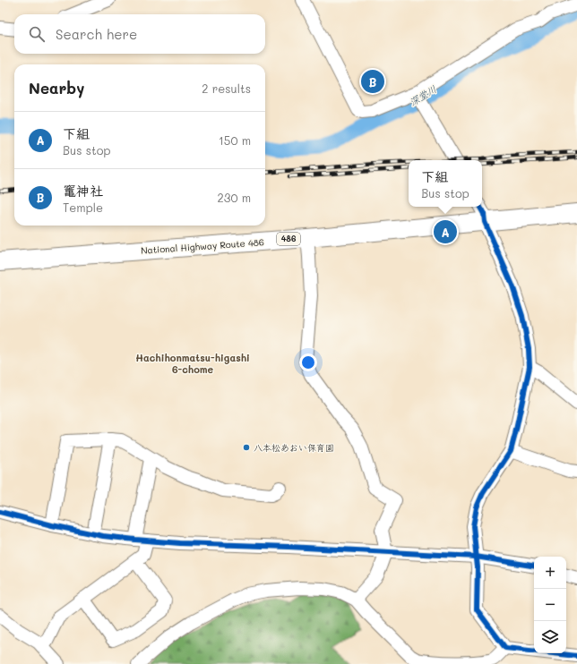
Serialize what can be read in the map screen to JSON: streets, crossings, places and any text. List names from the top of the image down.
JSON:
{
  "streets": {
    "highway": ["486", "National Highway Route 486"]
  },
  "districts": ["Hachihonmatsu-higashi 6-chome"],
  "water": ["深堂川"],
  "places": ["八本松あおい保育園"],
  "page": {
    "search": "Search here",
    "heading": ["Nearby", "2 results"],
    "pins": ["B", "A"],
    "list": [
      {
        "mark": "A",
        "name": "下組",
        "note": "Bus stop",
        "value": "150 m"
      },
      {
        "mark": "B",
        "name": "竃神社",
        "note": "Temple",
        "value": "230 m"
      }
    ],
    "popup": ["下組", "Bus stop"],
    "map_buttons": ["+", "−"]
  }
}
